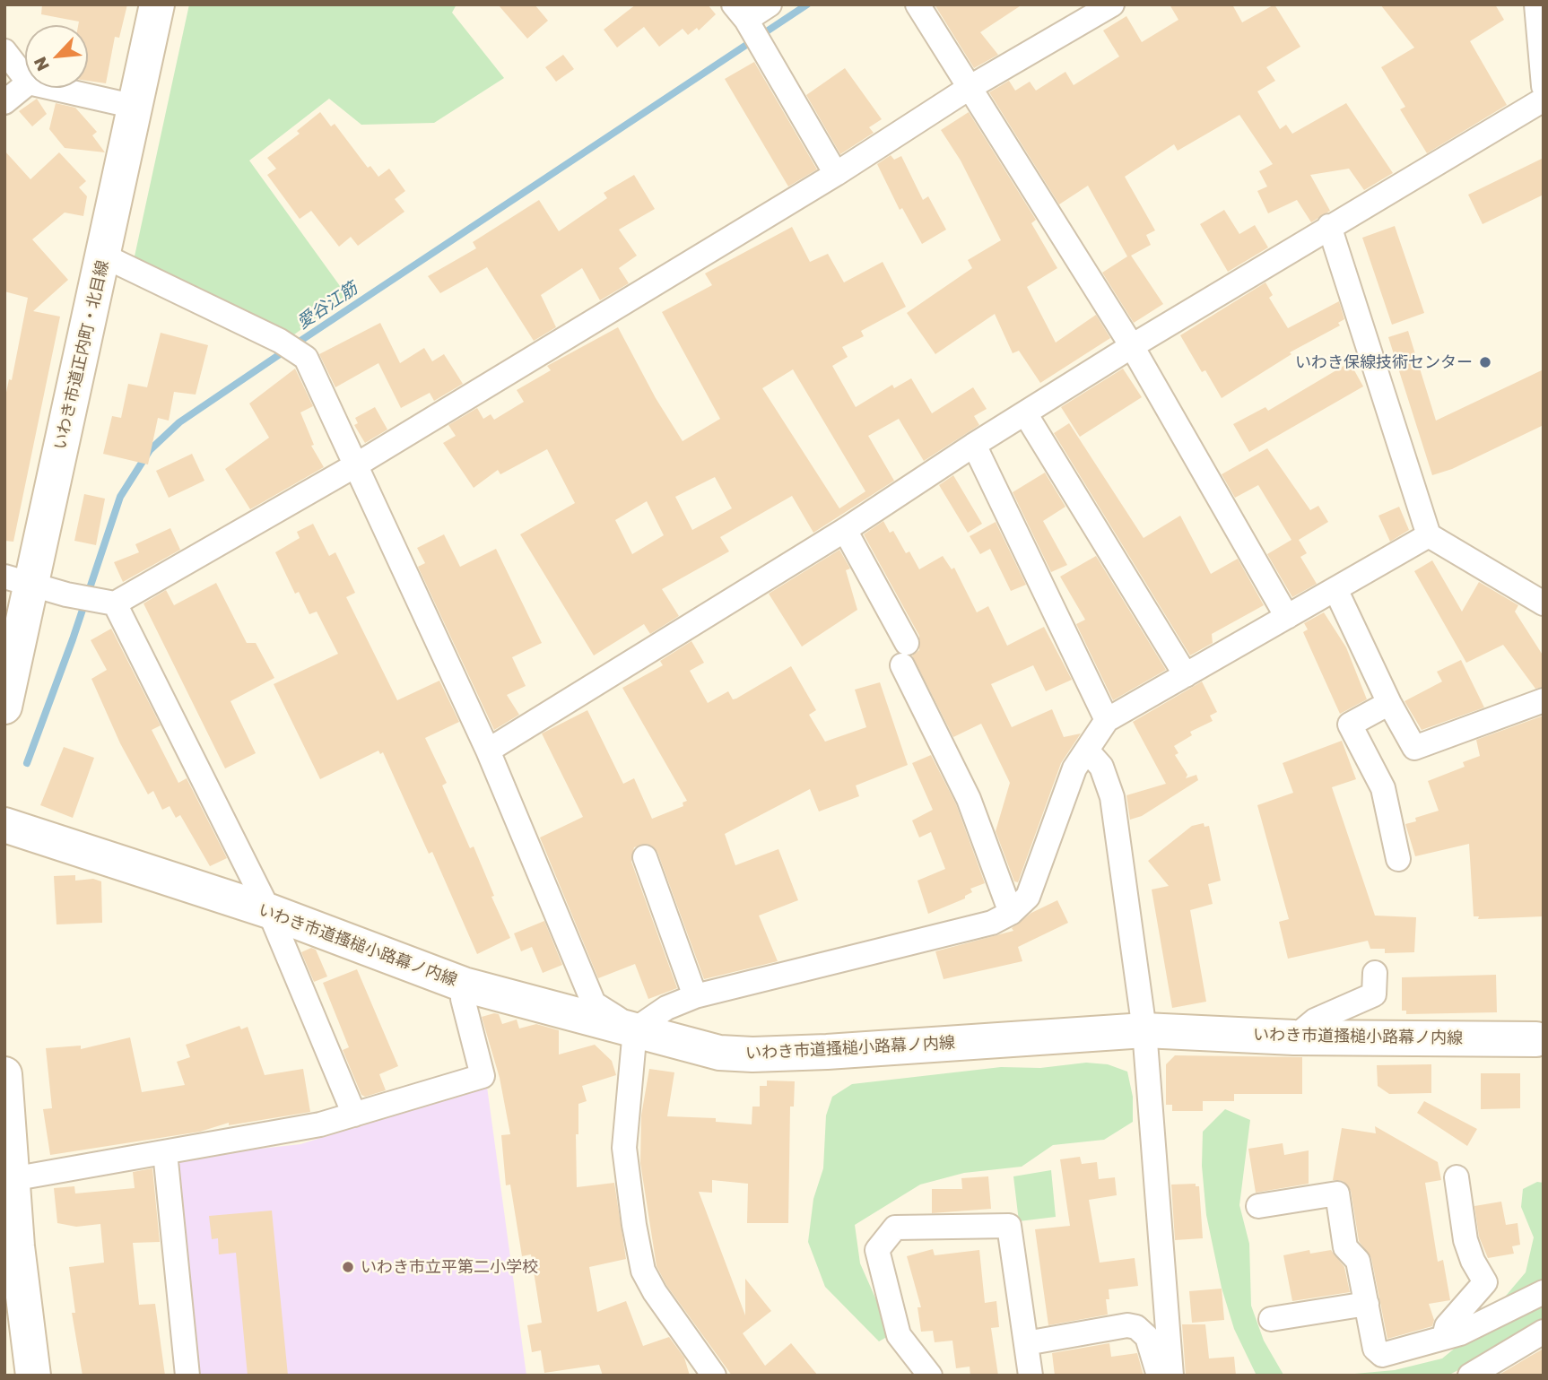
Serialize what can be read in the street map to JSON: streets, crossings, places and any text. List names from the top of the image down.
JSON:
{
  "streets": {
    "street": ["いわき市道正内町・北目線", "いわき市道搔槌小路幕ノ内線"]
  },
  "water": ["愛谷江筋"],
  "places": ["いわき保線技術センター", "いわき市立平第二小学校"],
  "north": "bottom left"
}
